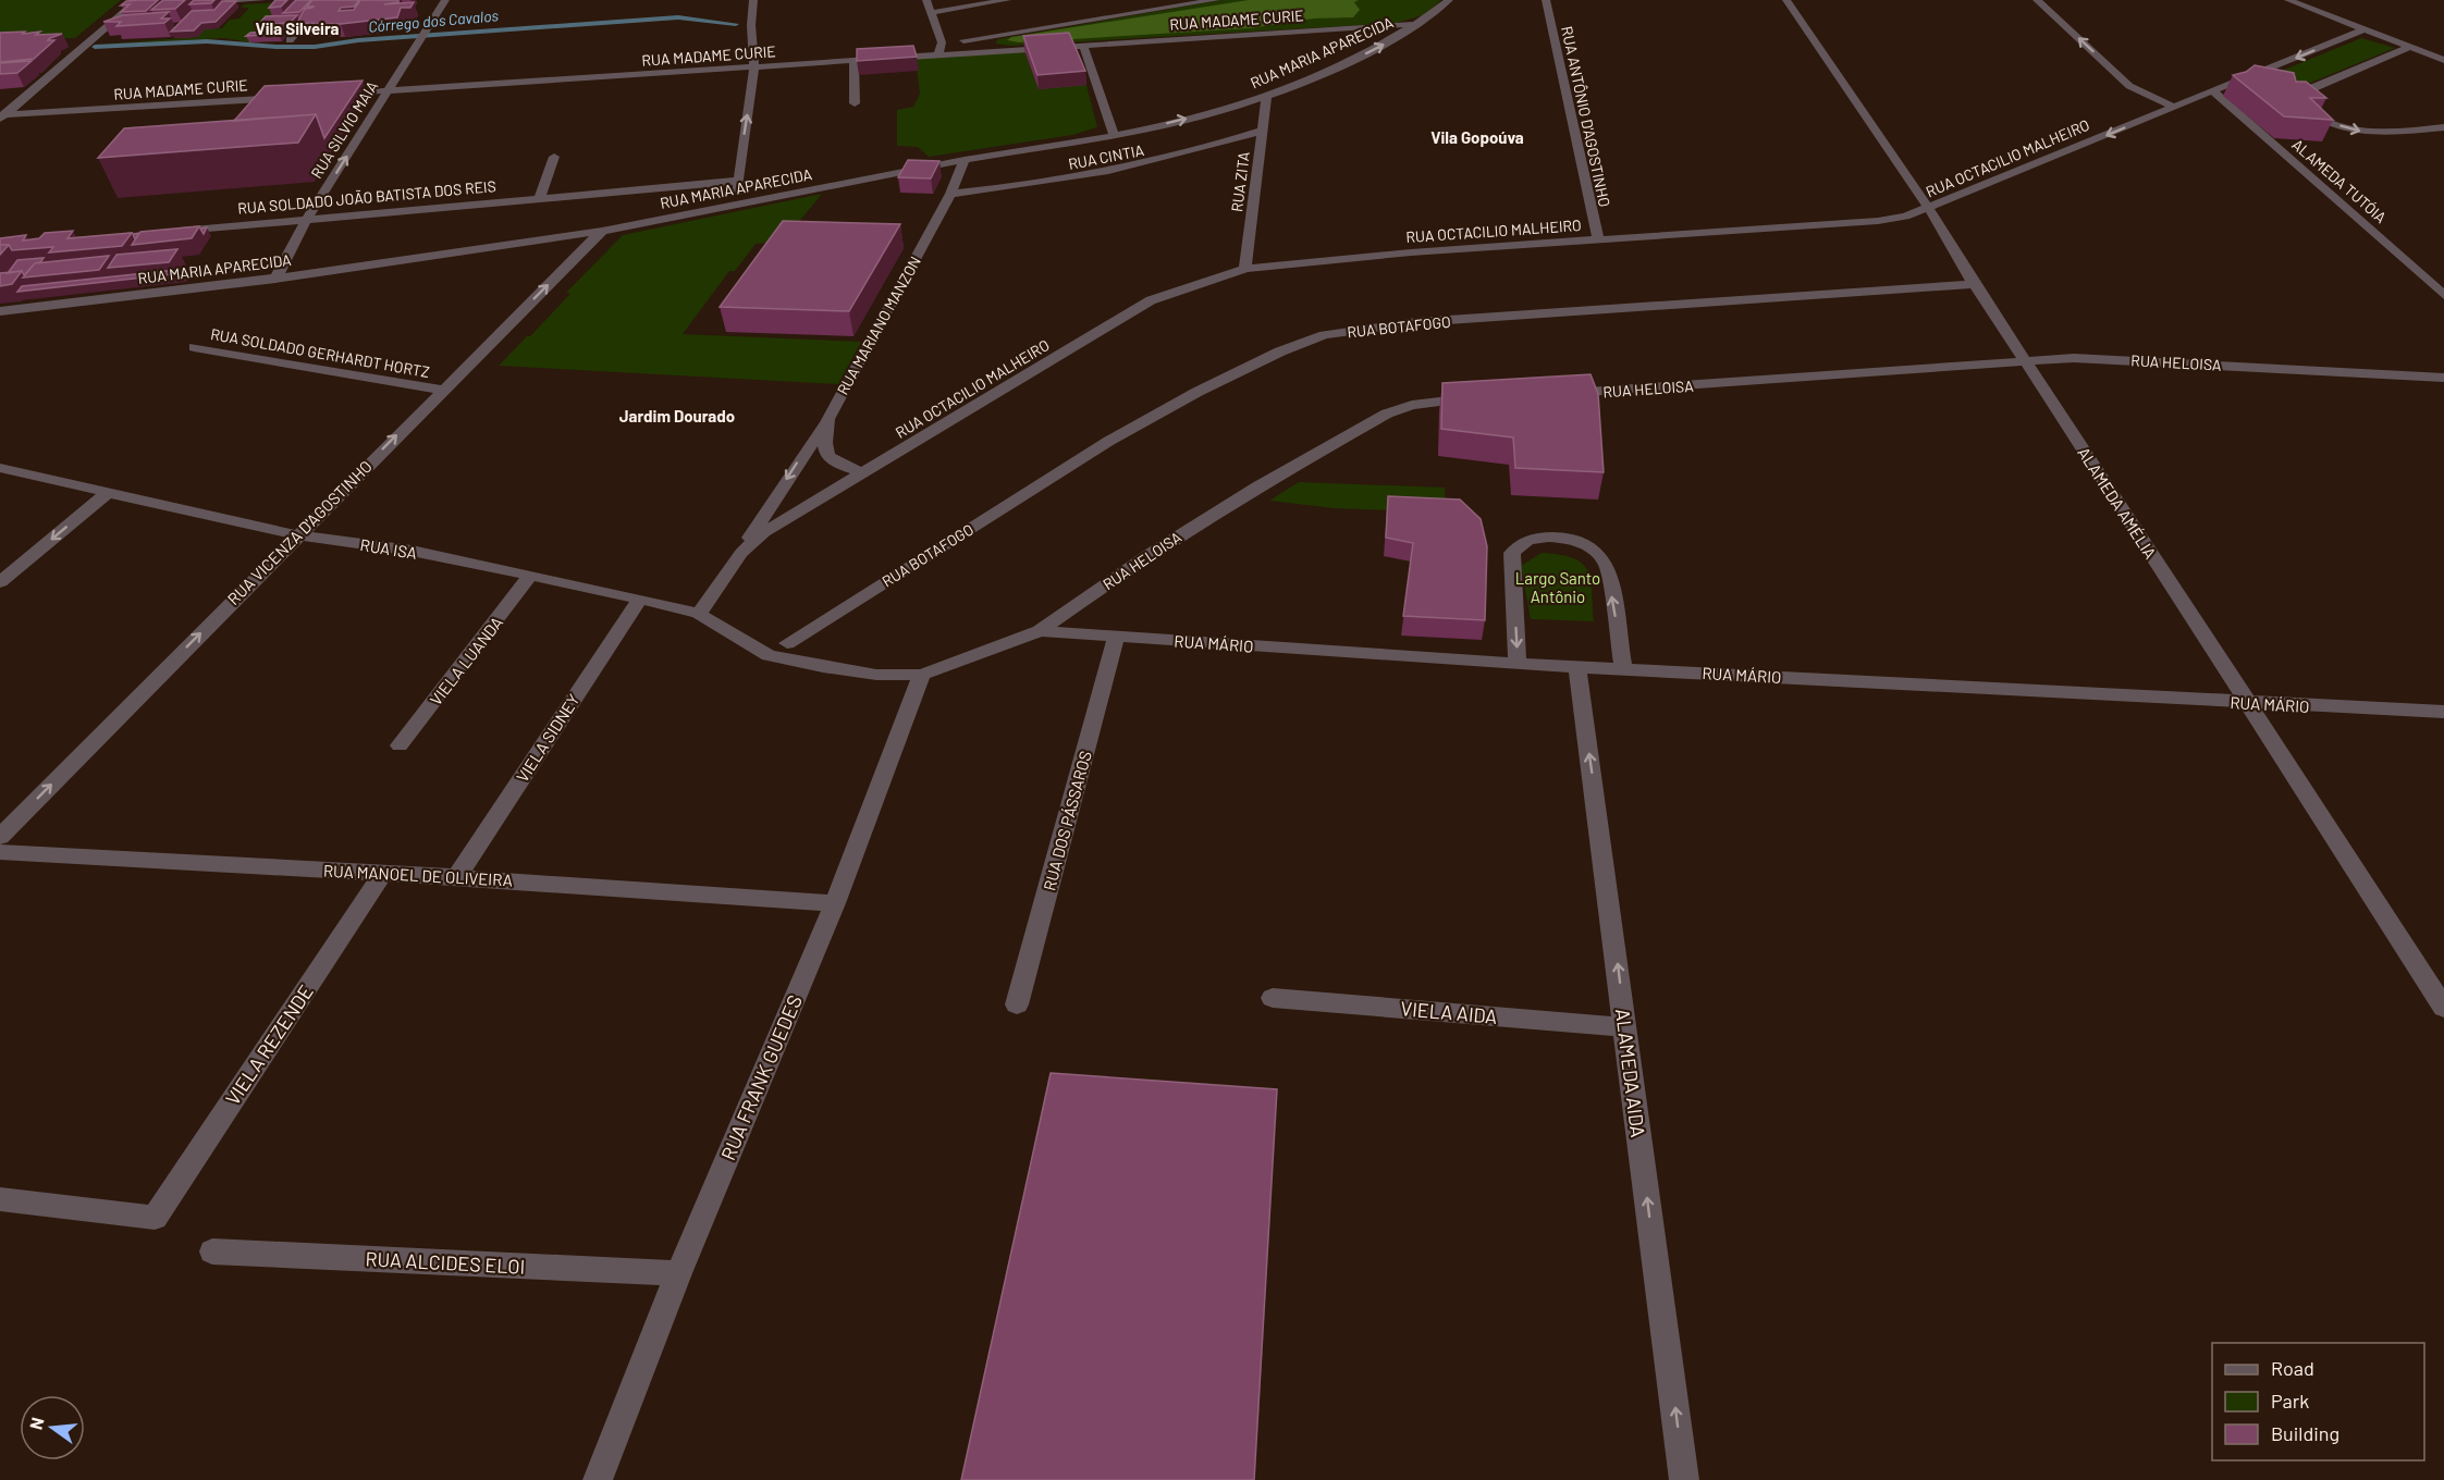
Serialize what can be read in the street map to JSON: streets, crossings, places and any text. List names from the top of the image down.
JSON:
{
  "streets": {
    "street": [
      "RUA MADAME CURIE",
      "RUA MARIA APARECIDA",
      "RUA ANTÔNIO D'AGOSTINHO",
      "RUA SILVIO MAIA",
      "RUA CINTIA",
      "RUA OCTACILIO MALHEIRO",
      "ALAMEDA TUTÓIA",
      "RUA ZITA",
      "RUA SOLDADO JOÃO BATISTA DOS REIS",
      "RUA MARIANO MANZON",
      "RUA BOTAFOGO",
      "RUA SOLDADO GERHARDT HORTZ",
      "RUA HELOISA",
      "ALAMEDA AMÉLIA",
      "RUA VICENZA D'AGOSTINHO",
      "RUA ISA",
      "RUA MÁRIO",
      "VIELA LUANDA",
      "VIELA SIDNEY",
      "RUA DOS PÁSSAROS",
      "RUA MANOEL DE OLIVEIRA",
      "VIELA AIDA",
      "VIELA REZENDE",
      "ALAMEDA AIDA",
      "RUA FRANK GUEDES",
      "RUA ALCIDES ELOI"
    ]
  },
  "crossings": [
    ["RUA MADAME CURIE", "RUA MARIA APARECIDA"],
    ["RUA MADAME CURIE", "RUA SILVIO MAIA"],
    ["RUA MARIA APARECIDA", "RUA SILVIO MAIA"],
    ["RUA MARIA APARECIDA", "RUA ZITA"],
    ["RUA MARIA APARECIDA", "RUA MARIANO MANZON"],
    ["RUA MARIA APARECIDA", "RUA VICENZA D'AGOSTINHO"],
    ["RUA ANTÔNIO D'AGOSTINHO", "RUA OCTACILIO MALHEIRO"],
    ["RUA SILVIO MAIA", "RUA SOLDADO JOÃO BATISTA DOS REIS"],
    ["RUA CINTIA", "RUA ZITA"],
    ["RUA CINTIA", "RUA MARIANO MANZON"],
    ["RUA OCTACILIO MALHEIRO", "ALAMEDA TUTÓIA"],
    ["RUA OCTACILIO MALHEIRO", "RUA ZITA"],
    ["RUA OCTACILIO MALHEIRO", "RUA MARIANO MANZON"],
    ["RUA OCTACILIO MALHEIRO", "ALAMEDA AMÉLIA"],
    ["RUA OCTACILIO MALHEIRO", "RUA ISA"],
    ["RUA BOTAFOGO", "ALAMEDA AMÉLIA"],
    ["RUA SOLDADO GERHARDT HORTZ", "RUA VICENZA D'AGOSTINHO"],
    ["RUA HELOISA", "ALAMEDA AMÉLIA"],
    ["RUA HELOISA", "RUA ISA"],
    ["RUA HELOISA", "RUA MÁRIO"],
    ["RUA HELOISA", "RUA FRANK GUEDES"],
    ["ALAMEDA AMÉLIA", "RUA MÁRIO"],
    ["RUA VICENZA D'AGOSTINHO", "RUA ISA"],
    ["RUA ISA", "VIELA LUANDA"],
    ["RUA ISA", "VIELA SIDNEY"],
    ["RUA MÁRIO", "RUA DOS PÁSSAROS"],
    ["RUA MÁRIO", "ALAMEDA AIDA"],
    ["VIELA SIDNEY", "RUA MANOEL DE OLIVEIRA"],
    ["RUA MANOEL DE OLIVEIRA", "VIELA REZENDE"],
    ["RUA MANOEL DE OLIVEIRA", "RUA FRANK GUEDES"],
    ["VIELA AIDA", "ALAMEDA AIDA"],
    ["RUA FRANK GUEDES", "RUA ALCIDES ELOI"]
  ],
  "one_way": ["RUA SILVIO MAIA", "RUA VICENZA D'AGOSTINHO", "ALAMEDA AIDA"],
  "districts": ["Vila Silveira", "Vila Gopoúva", "Jardim Dourado"],
  "water": ["Córrego dos Cavalos"],
  "parks": ["Largo Santo Antônio"],
  "legend": ["Road", "Park", "Building"],
  "north": "left"
}
